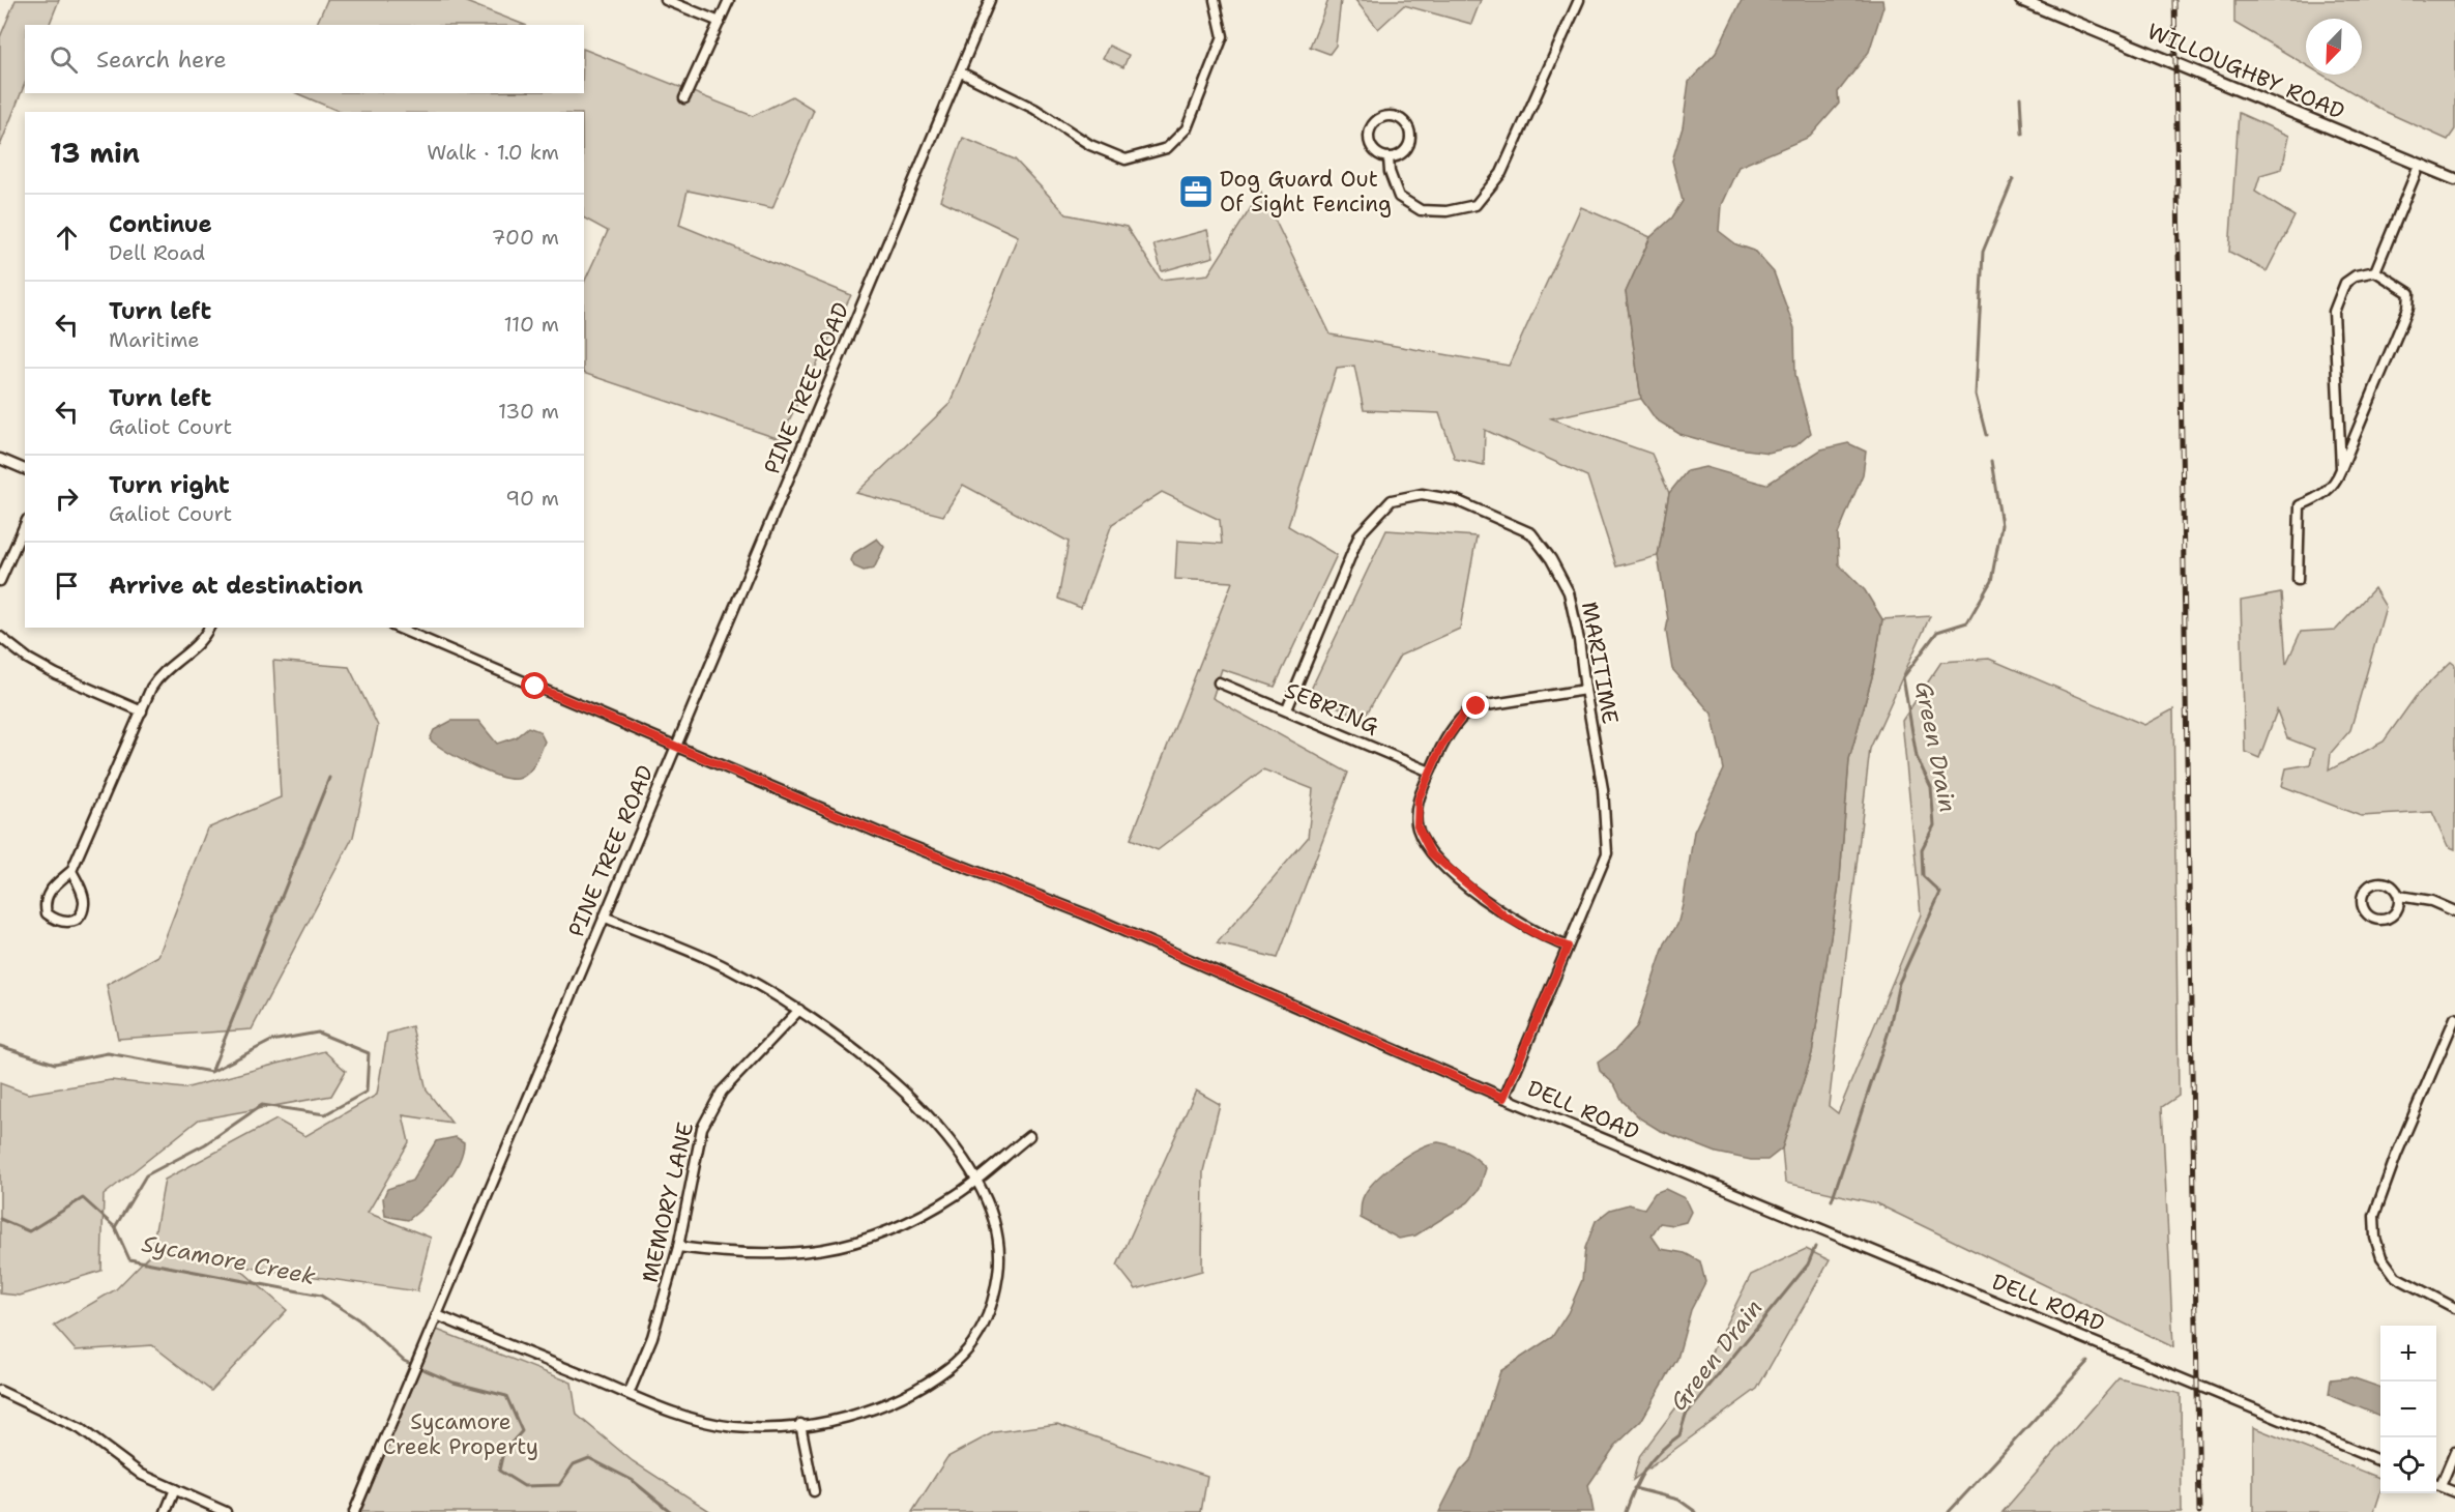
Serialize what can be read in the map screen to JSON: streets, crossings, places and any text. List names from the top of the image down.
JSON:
{
  "streets": {
    "street": [
      "WILLOUGHBY ROAD",
      "PINE TREE ROAD",
      "MARITIME",
      "SEBRING",
      "DELL ROAD",
      "MEMORY LANE"
    ]
  },
  "crossings": [
    ["PINE TREE ROAD", "DELL ROAD"],
    ["MARITIME", "SEBRING"],
    ["MARITIME", "DELL ROAD"]
  ],
  "water": ["Green Drain", "Sycamore Creek"],
  "parks": ["Sycamore Creek Property"],
  "places": {
    "office": ["Dog Guard Out Of Sight Fencing"]
  },
  "north": "bottom left",
  "page": {
    "search": "Search here",
    "heading": ["13 min", "Walk · 1.0 km"],
    "list": [
      ["Continue", "Dell Road", "700 m"],
      ["Turn left", "Maritime", "110 m"],
      ["Turn left", "Galiot Court", "130 m"],
      ["Turn right", "Galiot Court", "90 m"],
      "Arrive at destination"
    ],
    "map_buttons": ["+", "−"]
  }
}
